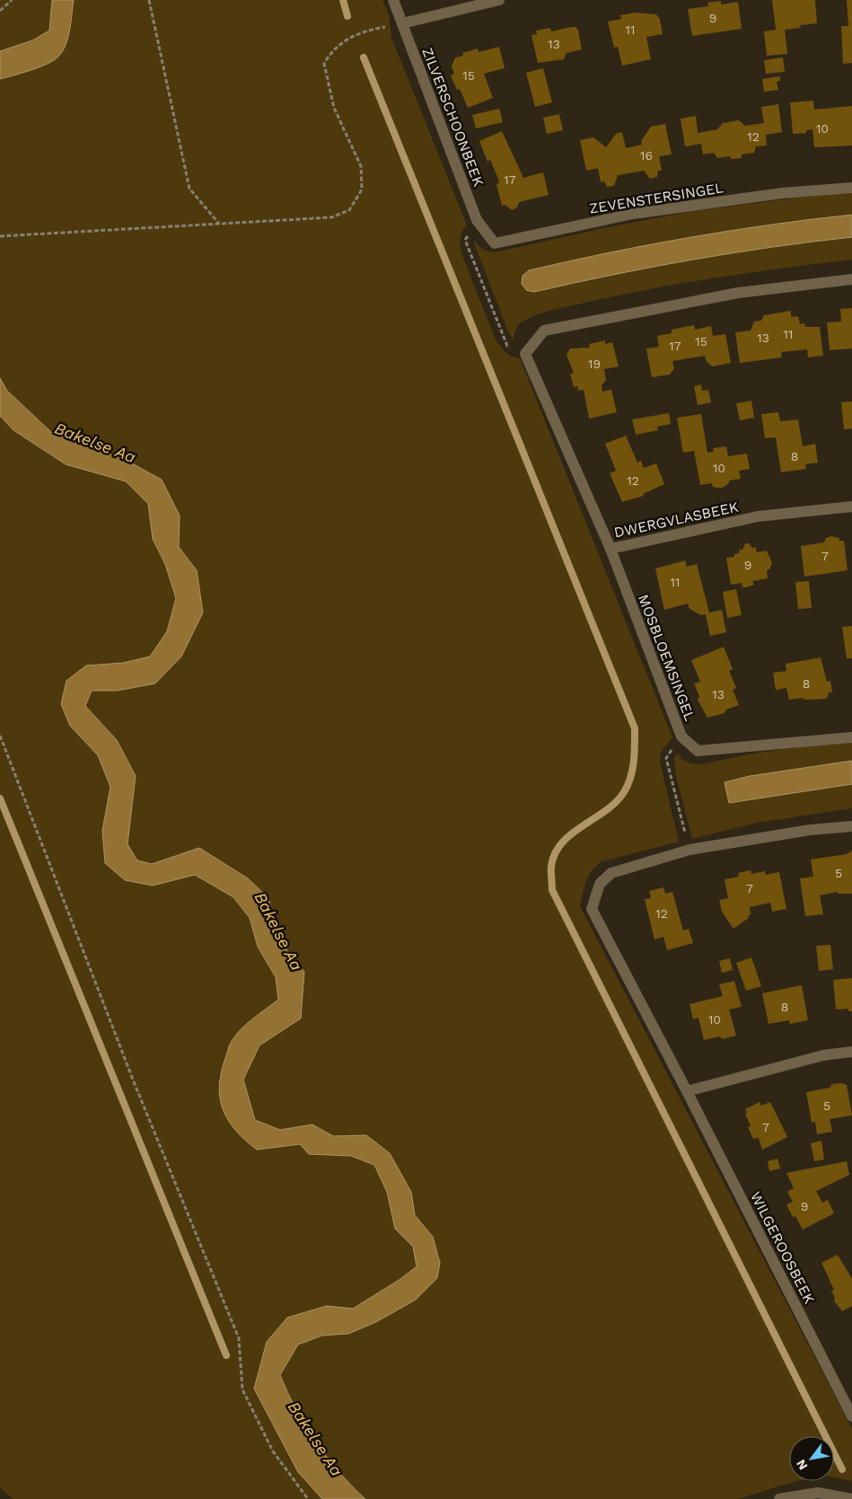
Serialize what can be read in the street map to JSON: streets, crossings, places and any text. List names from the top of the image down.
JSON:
{
  "streets": {
    "street": [
      "ZILVERSCHOONBEEK",
      "ZEVENSTERSINGEL",
      "DWERGVLASBEEK",
      "MOSBLOEMSINGEL",
      "WILGEROOSBEEK"
    ]
  },
  "crossings": [
    ["ZILVERSCHOONBEEK", "ZEVENSTERSINGEL"],
    ["DWERGVLASBEEK", "MOSBLOEMSINGEL"]
  ],
  "water": ["Bakelse Aa"],
  "house_numbers": [
    "9",
    "11",
    "13",
    "15",
    "10",
    "12",
    "16",
    "17",
    "11",
    "13",
    "15",
    "17",
    "19",
    "8",
    "10",
    "12",
    "7",
    "9",
    "11",
    "8",
    "13",
    "5",
    "7",
    "12",
    "8",
    "10",
    "5",
    "7",
    "9"
  ],
  "north": "bottom left"
}
